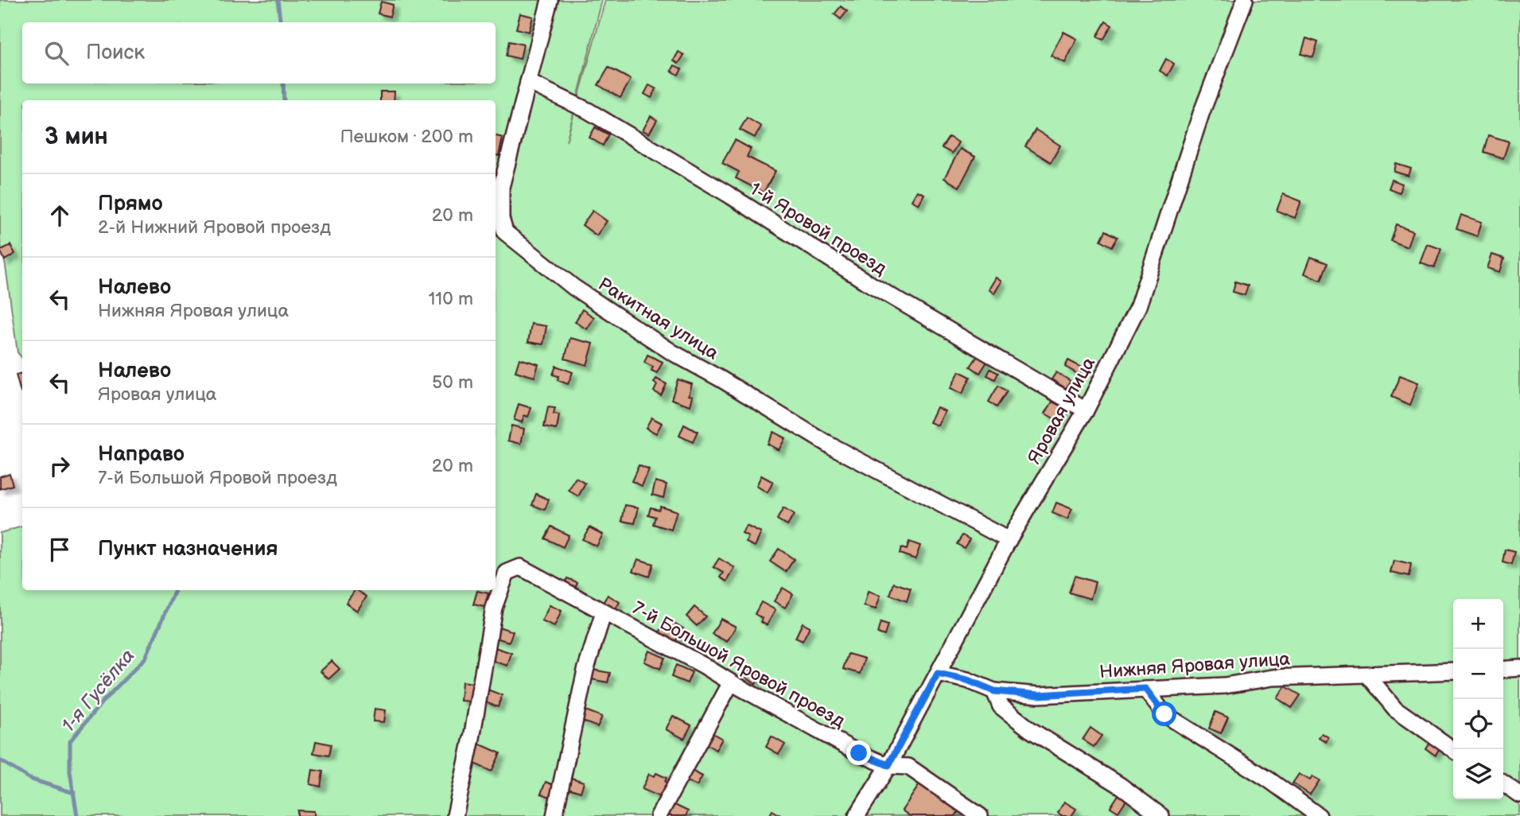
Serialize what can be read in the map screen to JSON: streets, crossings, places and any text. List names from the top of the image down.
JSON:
{
  "streets": {
    "street": [
      "1-й Яровой проезд",
      "Ракитная улица",
      "Яровая улица",
      "7-й Большой Яровой проезд",
      "Нижняя Яровая улица"
    ]
  },
  "crossings": [
    ["1-й Яровой проезд", "Ракитная улица"],
    ["1-й Яровой проезд", "Яровая улица"],
    ["Ракитная улица", "Яровая улица"],
    ["Яровая улица", "7-й Большой Яровой проезд"],
    ["Яровая улица", "Нижняя Яровая улица"]
  ],
  "water": ["1-я Гусёлка"],
  "page": {
    "search": "Поиск",
    "heading": ["3 мин", "Пешком · 200 m"],
    "list": [
      ["Прямо", "2-й Нижний Яровой проезд", "20 m"],
      ["Налево", "Нижняя Яровая улица", "110 m"],
      ["Налево", "Яровая улица", "50 m"],
      ["Направо", "7-й Большой Яровой проезд", "20 m"],
      "Пункт назначения"
    ],
    "map_buttons": ["+", "−"]
  }
}
